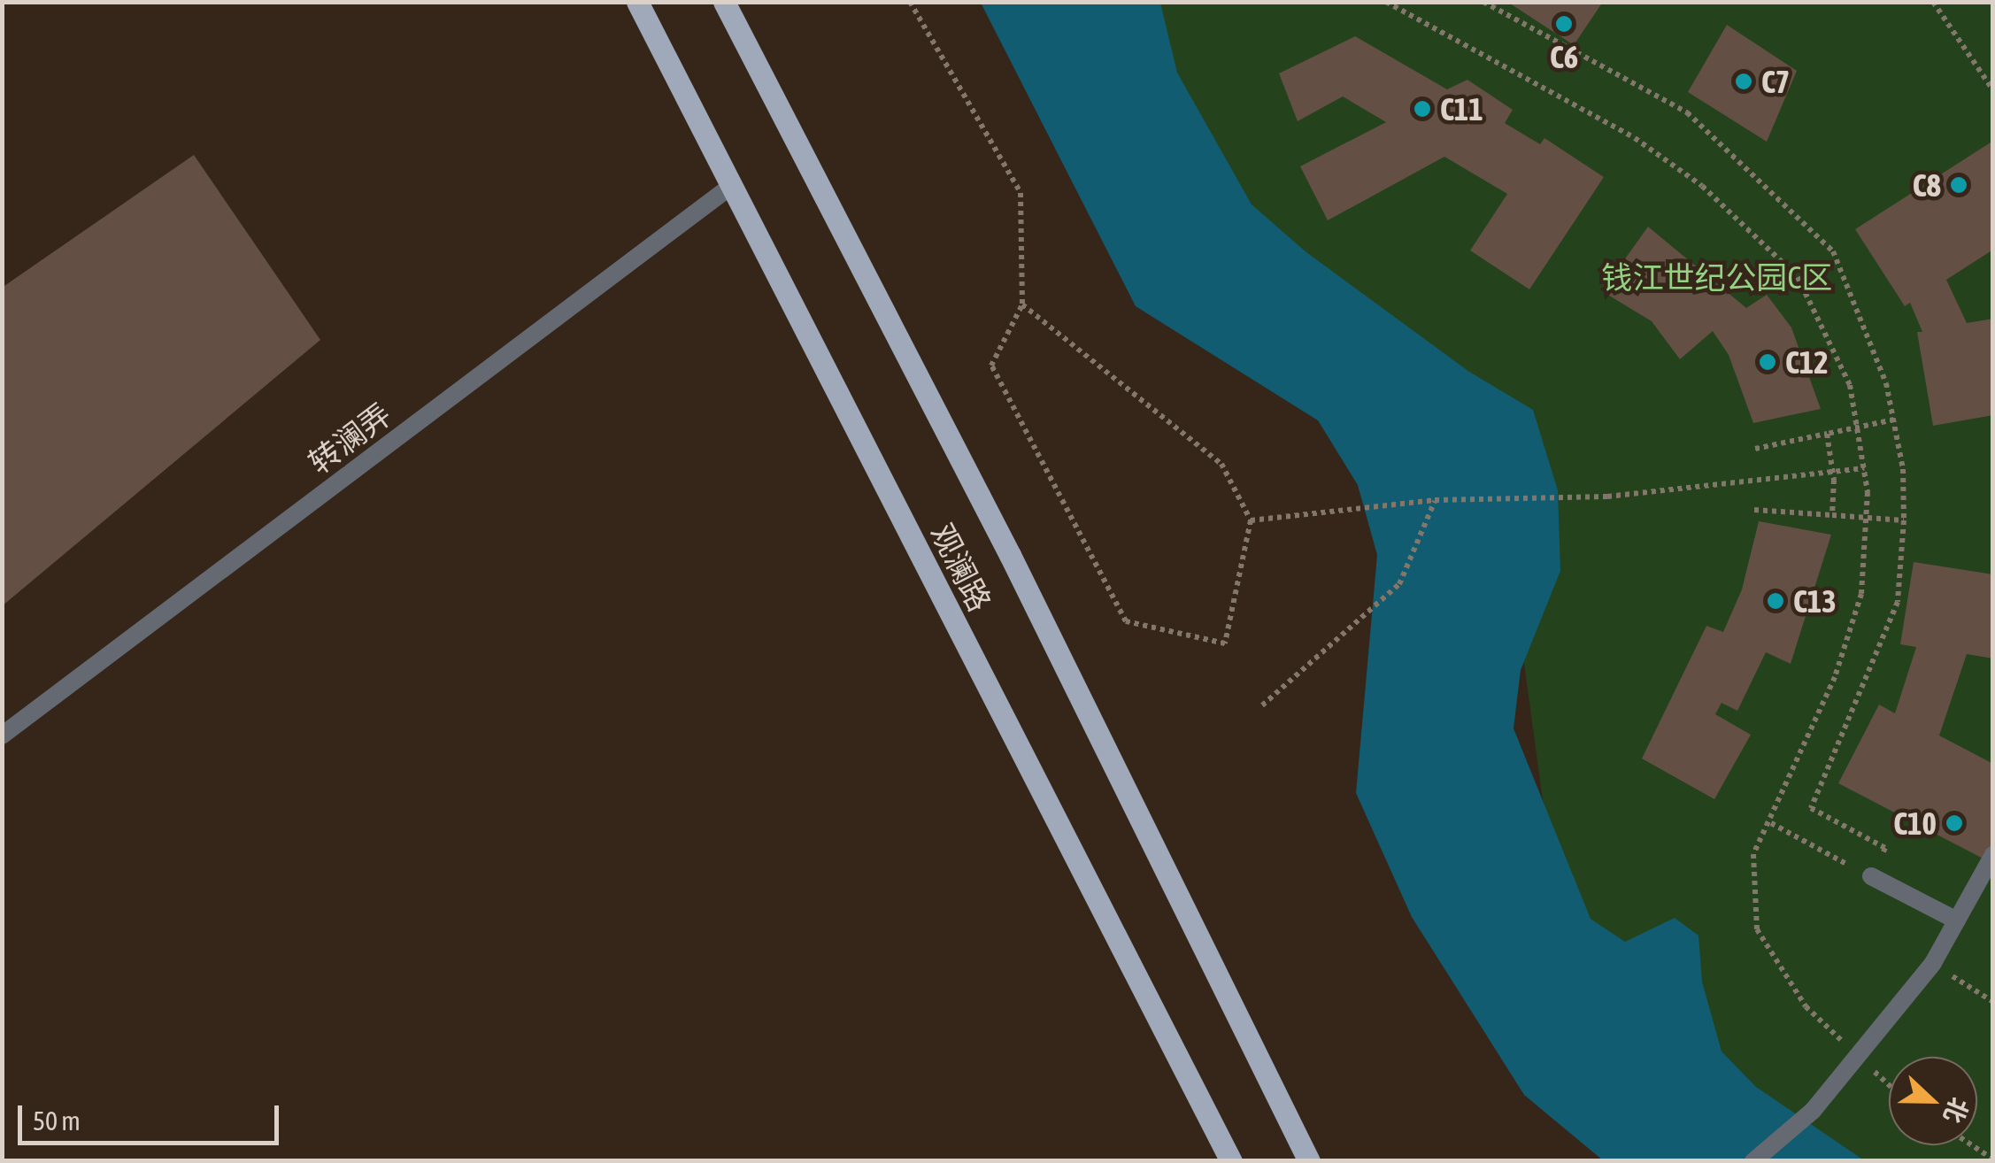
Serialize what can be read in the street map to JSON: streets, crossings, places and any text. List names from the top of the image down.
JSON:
{
  "streets": {
    "main road": ["观澜路"],
    "street": ["转澜弄"]
  },
  "crossings": [
    ["转澜弄", "观澜路"]
  ],
  "parks": ["钱江世纪公园C区"],
  "places": [
    "C6",
    "C7",
    "C11",
    "C8",
    "C12",
    "C13",
    "C10"
  ],
  "scale_bar": "50 m",
  "north": "right"
}
